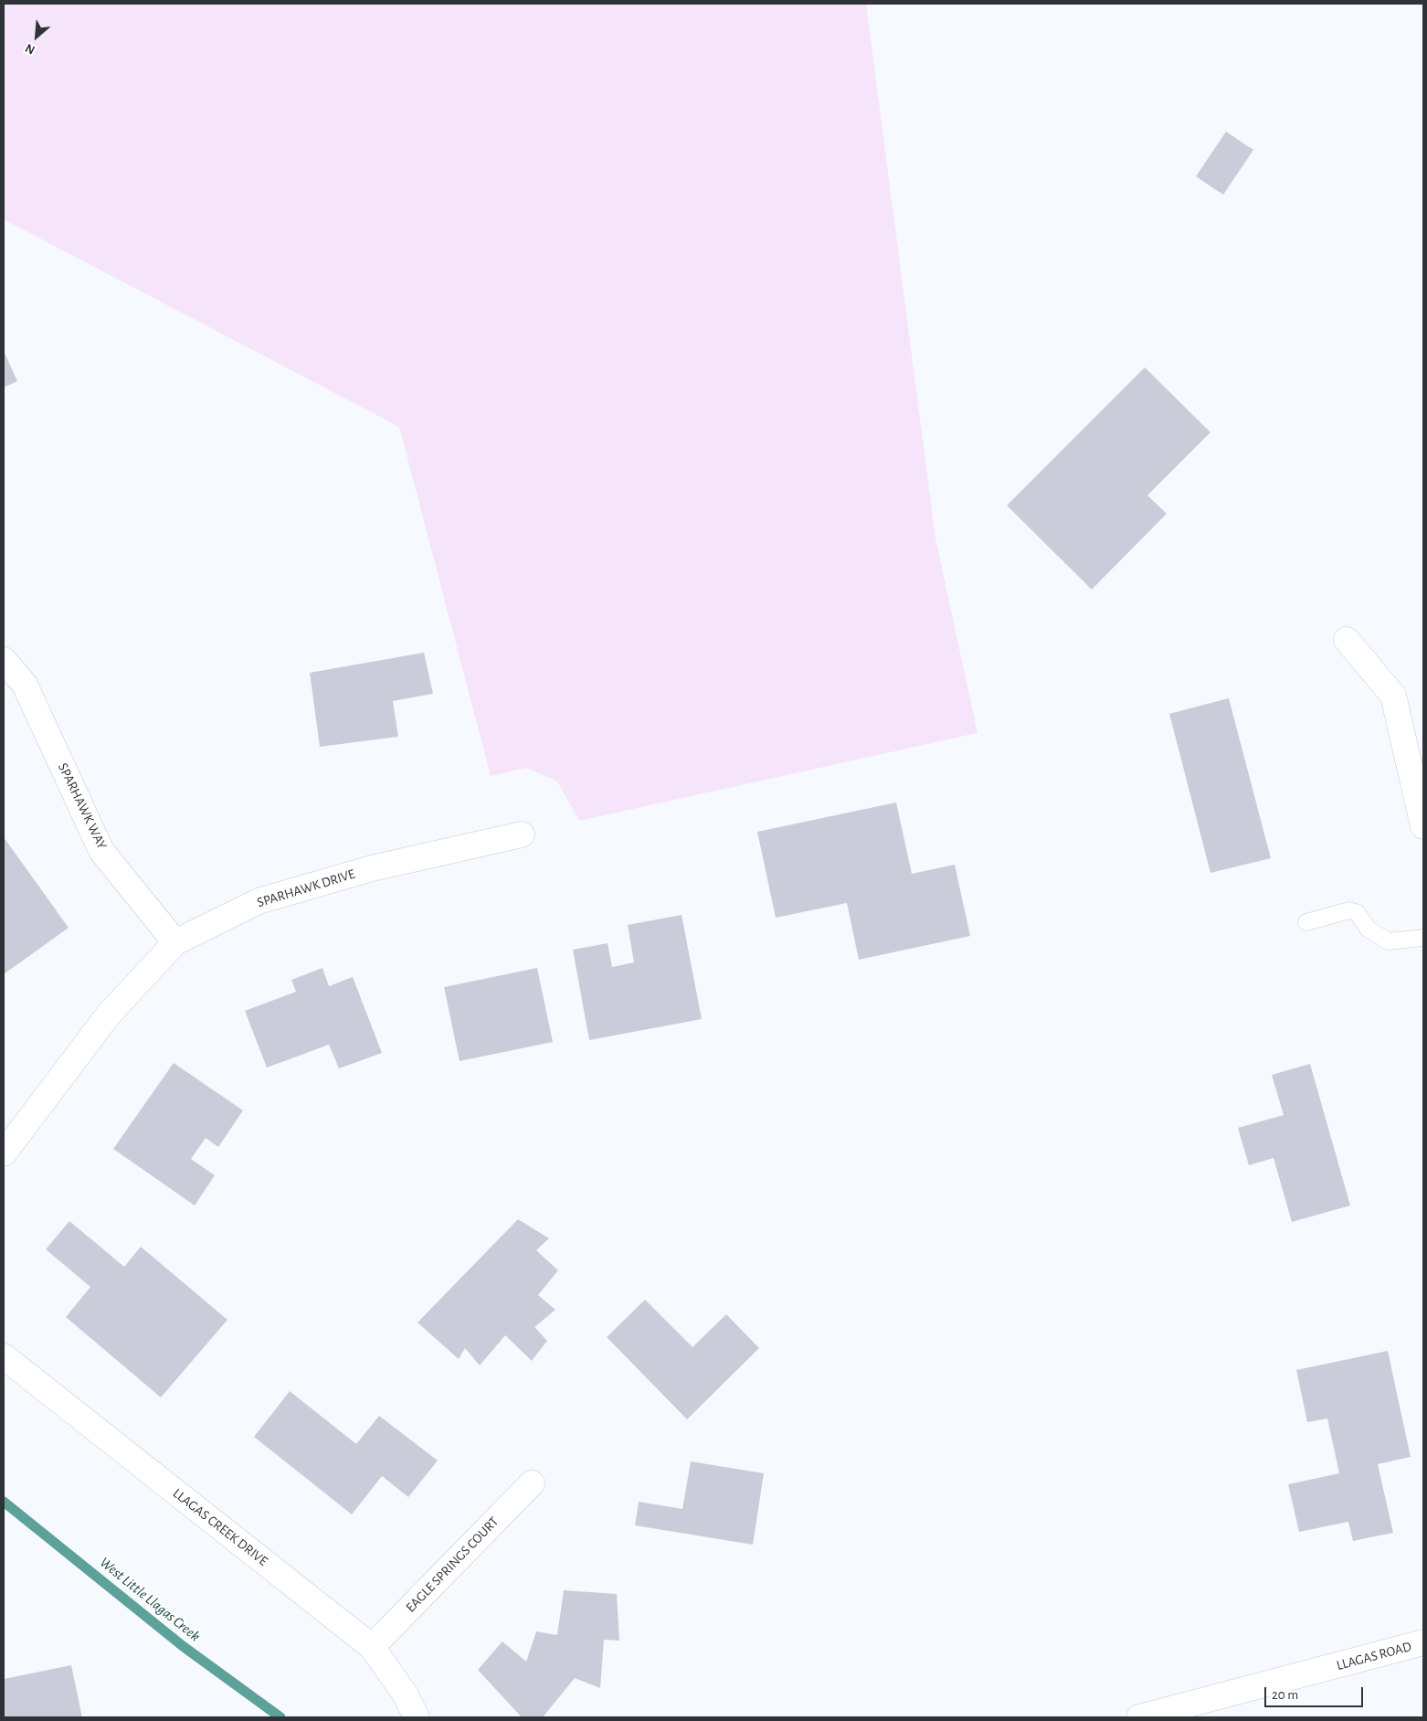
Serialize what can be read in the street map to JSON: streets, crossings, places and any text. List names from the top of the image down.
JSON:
{
  "streets": {
    "street": [
      "SPARHAWK WAY",
      "SPARHAWK DRIVE",
      "LLAGAS CREEK DRIVE",
      "EAGLE SPRINGS COURT",
      "LLAGAS ROAD"
    ]
  },
  "crossings": [
    ["SPARHAWK WAY", "SPARHAWK DRIVE"],
    ["LLAGAS CREEK DRIVE", "EAGLE SPRINGS COURT"]
  ],
  "water": ["West Little Llagas Creek"],
  "scale_bar": "20 m",
  "north": "bottom left"
}
